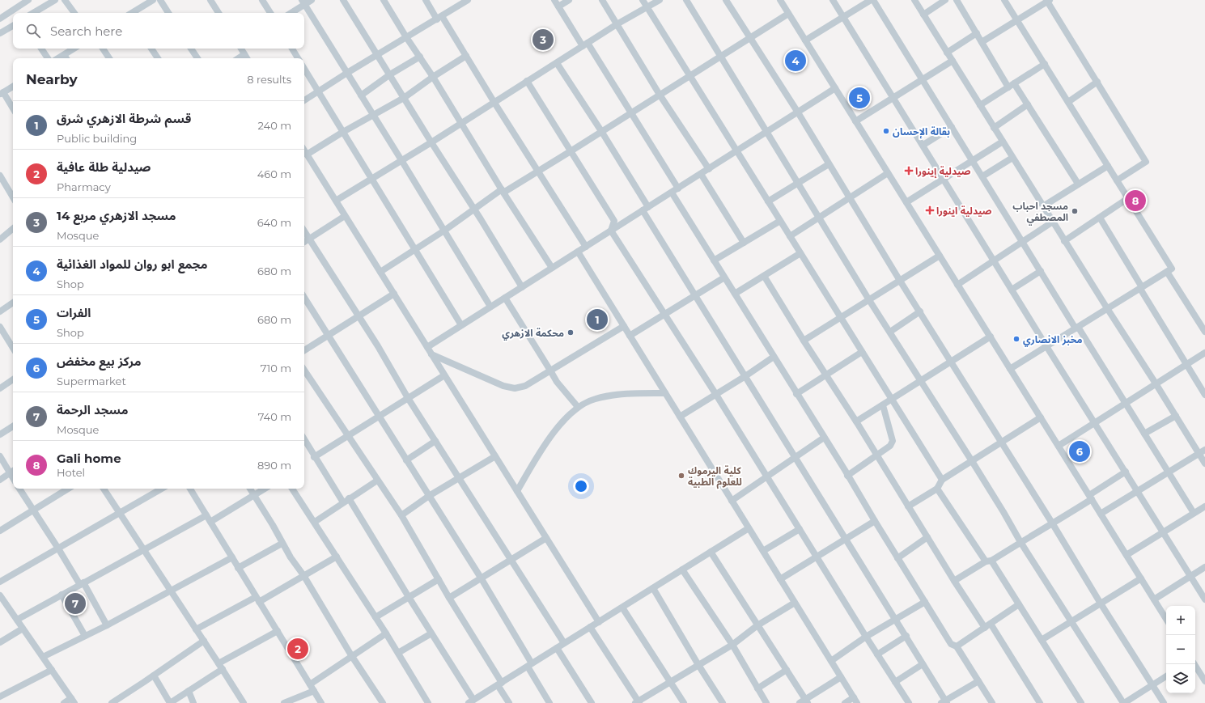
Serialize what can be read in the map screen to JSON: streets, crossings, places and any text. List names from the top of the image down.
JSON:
{
  "places": {
    "other": [
      "بقالة الإحسان",
      "مسجد احباب المصطفي",
      "محكمة الازهري",
      "مخبز الانصاري",
      "كلية اليرموك للعلوم الطبية"
    ],
    "health": ["صيدلية إينورا", "صيدلية اينورا"]
  },
  "page": {
    "search": "Search here",
    "pins": [
      "3",
      "4",
      "5",
      "8",
      "1",
      "6",
      "7",
      "2"
    ],
    "heading": ["Nearby", "8 results"],
    "list": [
      {
        "mark": "1",
        "name": "قسم شرطة الازهري شرق",
        "note": "Public building",
        "value": "240 m"
      },
      {
        "mark": "2",
        "name": "صيدلية طلة عافية",
        "note": "Pharmacy",
        "value": "460 m"
      },
      {
        "mark": "3",
        "name": "مسجد الازهري مربع 14",
        "note": "Mosque",
        "value": "640 m"
      },
      {
        "mark": "4",
        "name": "مجمع ابو روان للمواد الغذائية",
        "note": "Shop",
        "value": "680 m"
      },
      {
        "mark": "5",
        "name": "الفرات",
        "note": "Shop",
        "value": "680 m"
      },
      {
        "mark": "6",
        "name": "مركز بيع مخفض",
        "note": "Supermarket",
        "value": "710 m"
      },
      {
        "mark": "7",
        "name": "مسجد الرحمة",
        "note": "Mosque",
        "value": "740 m"
      },
      {
        "mark": "8",
        "name": "Gali home",
        "note": "Hotel",
        "value": "890 m"
      }
    ],
    "map_buttons": ["+", "−"]
  }
}
